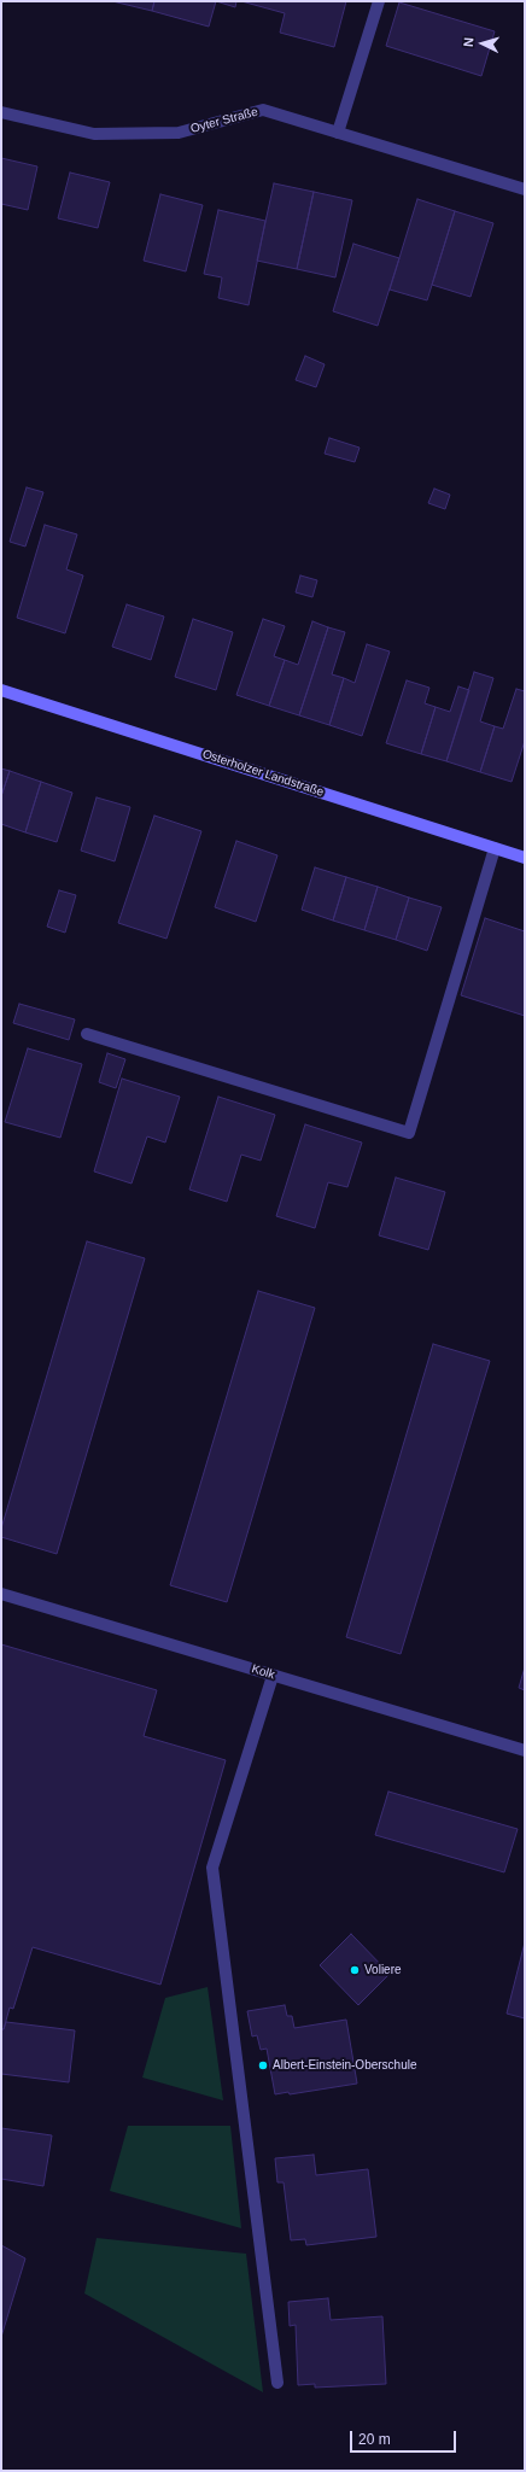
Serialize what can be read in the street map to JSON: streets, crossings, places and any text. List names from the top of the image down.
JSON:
{
  "streets": {
    "main road": ["Osterholzer Landstraße"],
    "street": ["Oyter Straße", "Kolk"]
  },
  "places": ["Voliere", "Albert-Einstein-Oberschule"],
  "scale_bar": "20 m",
  "north": "left"
}
